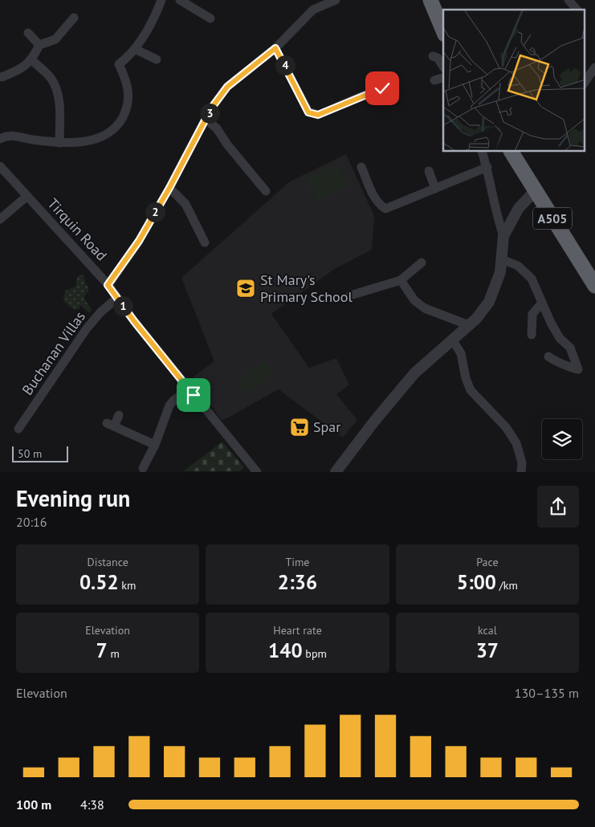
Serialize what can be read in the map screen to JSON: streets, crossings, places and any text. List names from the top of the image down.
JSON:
{
  "streets": {
    "highway": ["A505"],
    "street": ["Tirquin Road", "Buchanan Villas"]
  },
  "crossings": [
    ["Tirquin Road", "Buchanan Villas"]
  ],
  "places": {
    "school or university": ["St Mary's Primary School"],
    "supermarket": ["Spar"]
  },
  "scale_bar": "50 m",
  "page": {
    "pins": [
      "4",
      "3",
      "2",
      "1"
    ],
    "scale": "50 m",
    "heading": ["Evening run", "20:16"],
    "stats": [
      ["Distance", "0.52 km"],
      ["Time", "2:36"],
      ["Pace", "5:00 /km"],
      ["Elevation", "7 m"],
      ["Heart rate", "140 bpm"],
      ["kcal", "37"]
    ],
    "chart": ["Elevation", "130–135 m"],
    "list": [
      {
        "name": "100 m",
        "note": "4:38"
      }
    ]
  }
}
